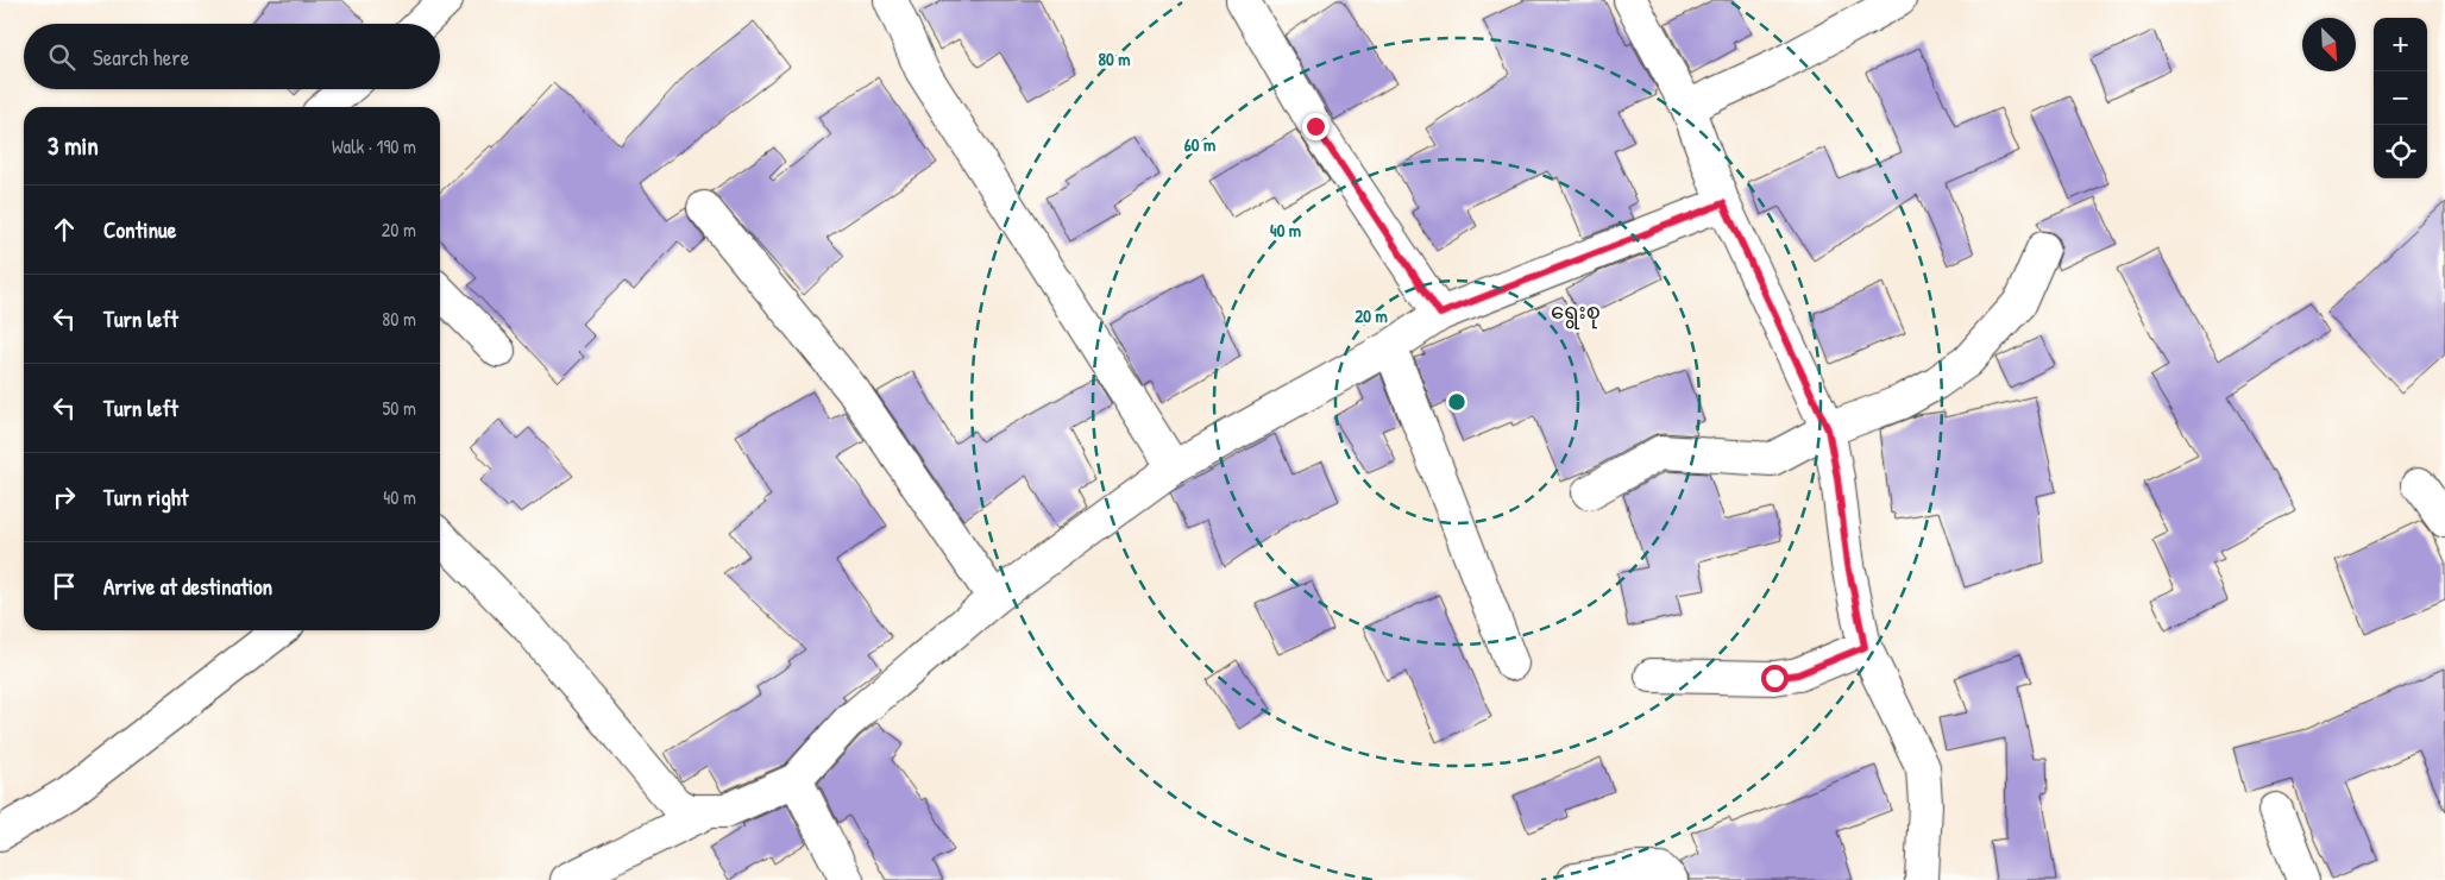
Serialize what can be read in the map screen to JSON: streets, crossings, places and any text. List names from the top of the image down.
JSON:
{
  "districts": ["ရွေးစု"],
  "north": "bottom right",
  "page": {
    "map_buttons": ["+", "−"],
    "search": "Search here",
    "heading": ["3 min", "Walk · 190 m"],
    "list": [
      ["Continue", "20 m"],
      ["Turn left", "80 m"],
      ["Turn left", "50 m"],
      ["Turn right", "40 m"],
      "Arrive at destination"
    ]
  },
  "rings": [
    "80 m",
    "60 m",
    "40 m",
    "20 m"
  ]
}
